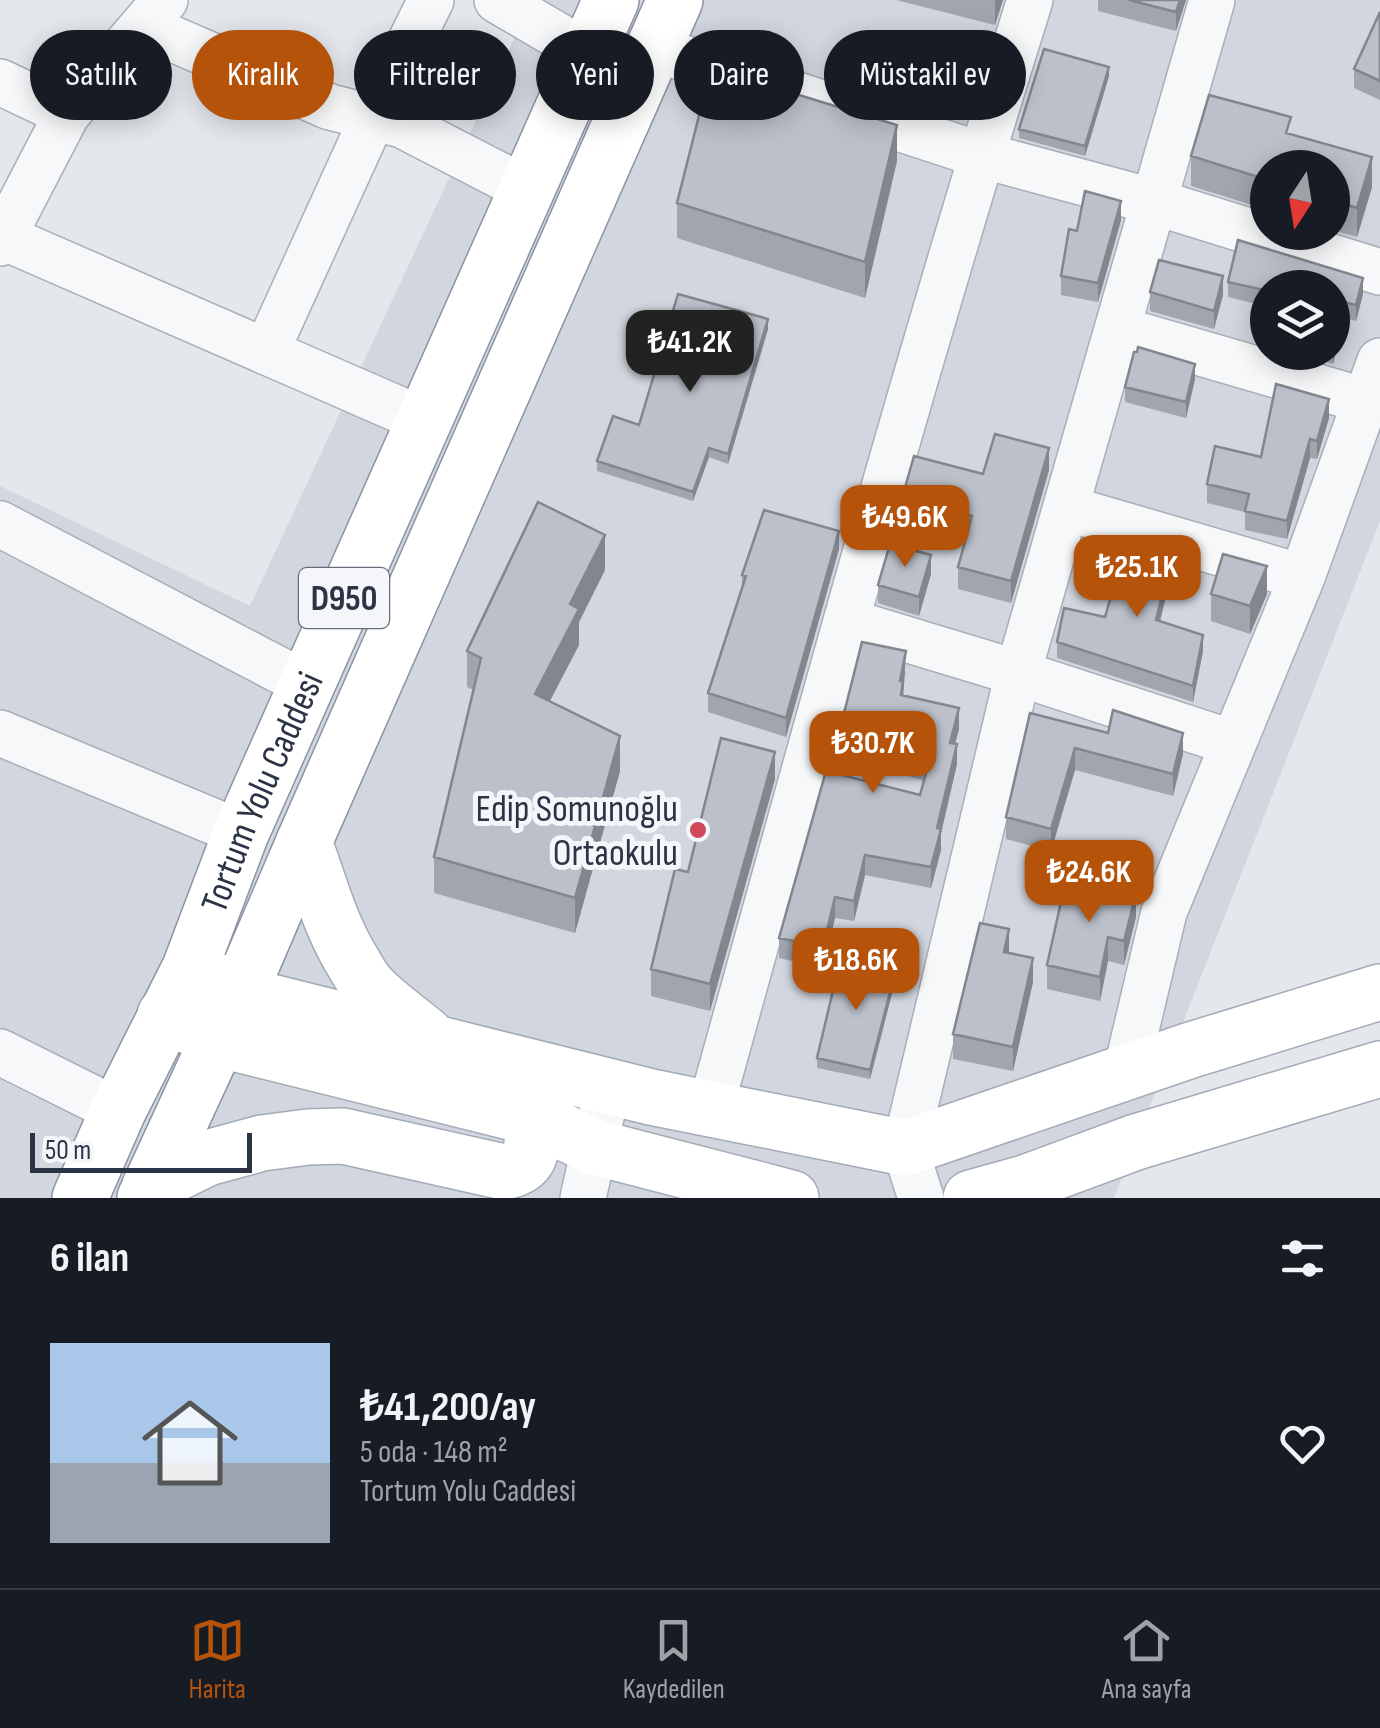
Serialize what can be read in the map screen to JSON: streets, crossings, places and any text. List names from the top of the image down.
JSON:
{
  "streets": {
    "main road": ["D950", "Tortum Yolu Caddesi"]
  },
  "places": ["Edip Somunoğlu Ortaokulu"],
  "scale_bar": "50 m",
  "north": "bottom",
  "page": {
    "chip": [
      "Satılık",
      "Kiralık",
      "Filtreler",
      "Yeni",
      "Daire",
      "Müstakil ev"
    ],
    "price": [
      "₺41.2K",
      "₺49.6K",
      "₺25.1K",
      "₺30.7K",
      "₺24.6K",
      "₺18.6K"
    ],
    "scale": "50 m",
    "heading": "6 ilan",
    "list": [
      {
        "name": "₺41,200/ay",
        "note": "5 oda · 148 m² · Tortum Yolu Caddesi"
      }
    ],
    "tabs": ["Harita", "Kaydedilen", "Ana sayfa"]
  }
}
